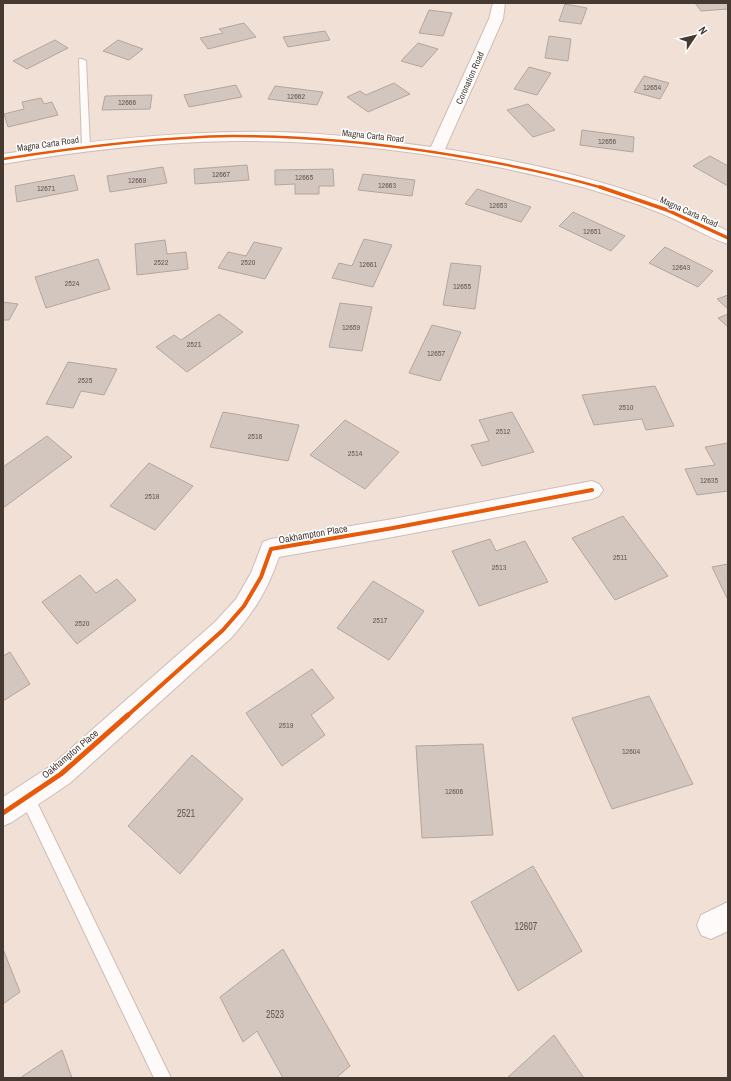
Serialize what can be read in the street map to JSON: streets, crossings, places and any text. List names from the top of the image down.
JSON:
{
  "streets": {
    "street": ["Coronation Road", "Magna Carta Road", "Oakhampton Place"]
  },
  "crossings": [
    ["Coronation Road", "Magna Carta Road"]
  ],
  "house_numbers": [
    "12654",
    "12662",
    "12666",
    "12656",
    "12667",
    "12665",
    "12669",
    "12663",
    "12671",
    "12653",
    "12651",
    "2522",
    "2520",
    "12661",
    "12643",
    "2524",
    "12655",
    "12659",
    "2521",
    "12657",
    "2525",
    "2510",
    "2512",
    "2516",
    "2514",
    "12635",
    "2518",
    "2511",
    "2513",
    "2517",
    "2520",
    "2519",
    "12604",
    "12606",
    "2521",
    "12607",
    "2523"
  ],
  "north": "top right"
}
